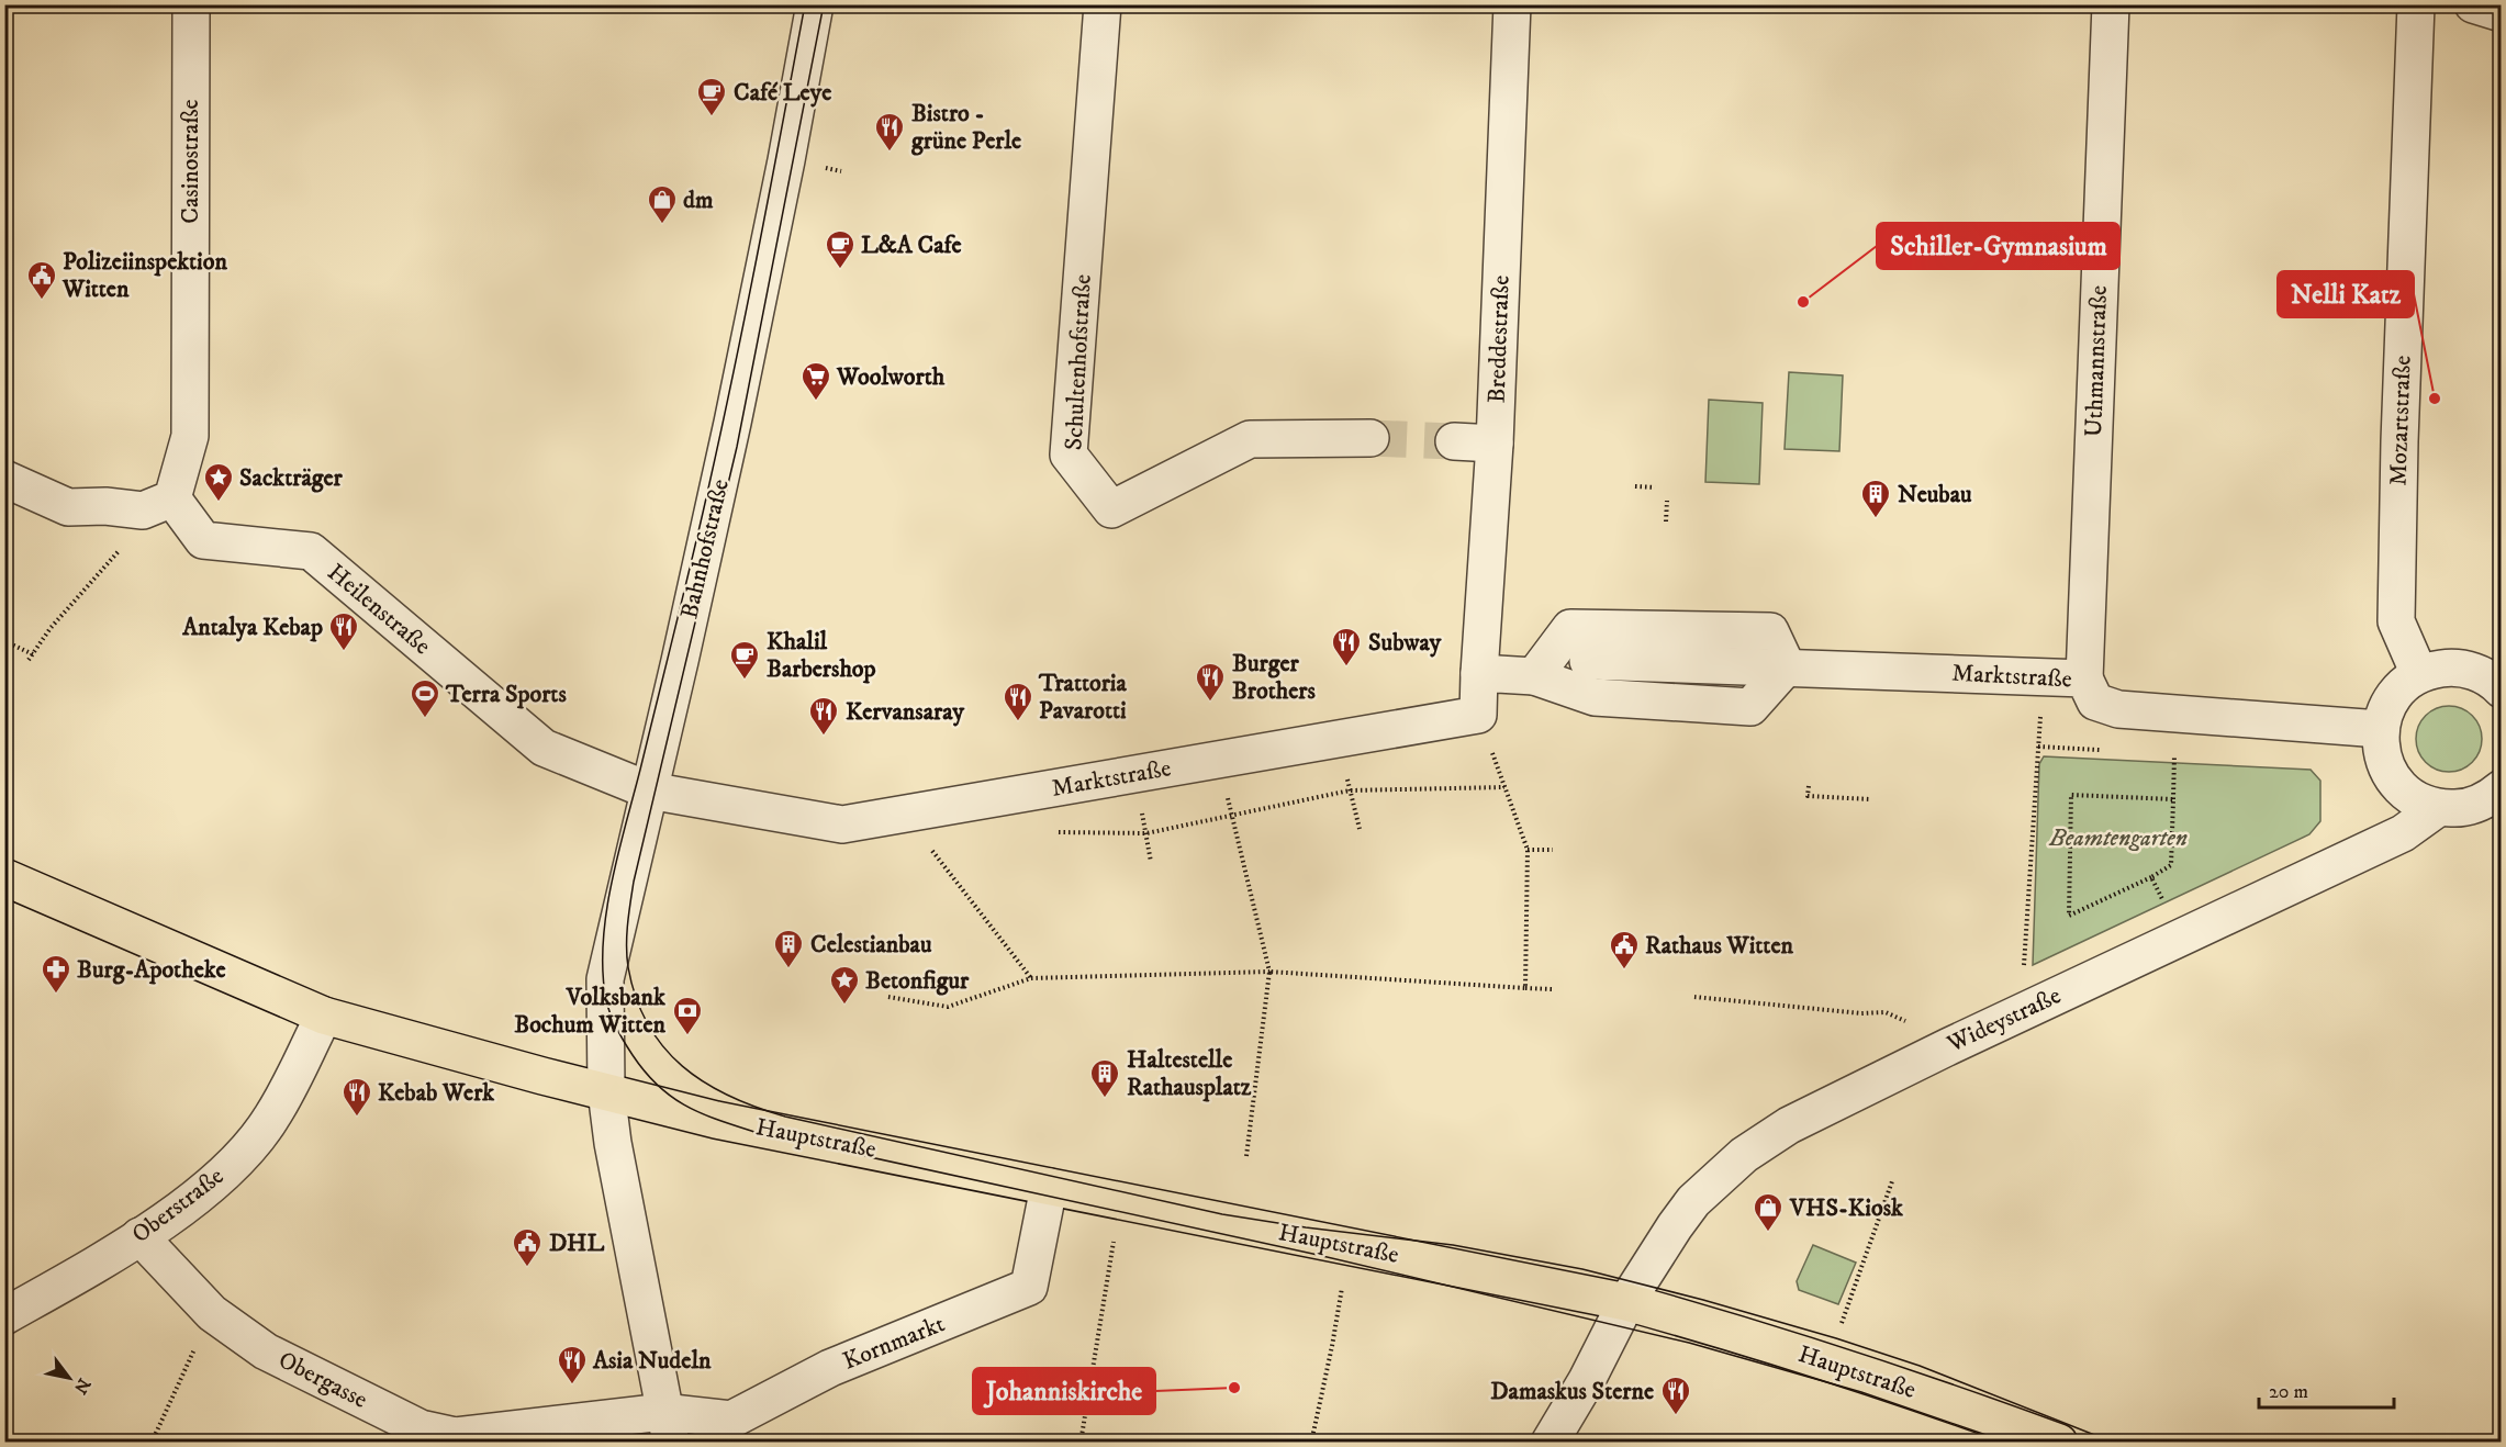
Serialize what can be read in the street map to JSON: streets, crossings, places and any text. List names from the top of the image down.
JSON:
{
  "streets": {
    "main road": ["Hauptstraße"],
    "street": [
      "Casinostraße",
      "Breddestraße",
      "Uthmannstraße",
      "Schultenhofstraße",
      "Mozartstraße",
      "Bahnhofstraße",
      "Heilenstraße",
      "Marktstraße",
      "Wideystraße",
      "Oberstraße",
      "Kornmarkt",
      "Obergasse"
    ]
  },
  "crossings": [
    ["Casinostraße", "Heilenstraße"],
    ["Uthmannstraße", "Marktstraße"],
    ["Bahnhofstraße", "Heilenstraße"],
    ["Bahnhofstraße", "Marktstraße"],
    ["Bahnhofstraße", "Hauptstraße"],
    ["Bahnhofstraße", "Kornmarkt"],
    ["Bahnhofstraße", "Obergasse"],
    ["Heilenstraße", "Marktstraße"],
    ["Wideystraße", "Hauptstraße"],
    ["Hauptstraße", "Oberstraße"],
    ["Hauptstraße", "Kornmarkt"],
    ["Oberstraße", "Obergasse"],
    ["Kornmarkt", "Obergasse"]
  ],
  "parks": ["Beamtengarten"],
  "places": {
    "cafe": ["Café Leye", "L&A Cafe", "Khalil Barbershop"],
    "restaurant": [
      "Bistro - grüne Perle",
      "Antalya Kebap",
      "Subway",
      "Burger Brothers",
      "Trattoria Pavarotti",
      "Kervansaray",
      "Kebab Werk",
      "Asia Nudeln",
      "Damaskus Sterne"
    ],
    "shop": ["dm", "VHS-Kiosk"],
    "public building": ["Polizeiinspektion Witten", "Rathaus Witten", "DHL"],
    "other": ["Schiller-Gymnasium", "Nelli Katz", "Johanniskirche"],
    "supermarket": ["Woolworth"],
    "place": ["Sackträger", "Betonfigur"],
    "building": ["Neubau", "Celestianbau", "Haltestelle Rathausplatz"],
    "sports": ["Terra Sports"],
    "pharmacy": ["Burg-Apotheke"],
    "bank": ["Volksbank Bochum Witten"]
  },
  "scale_bar": "20 m",
  "north": "bottom right"
}
